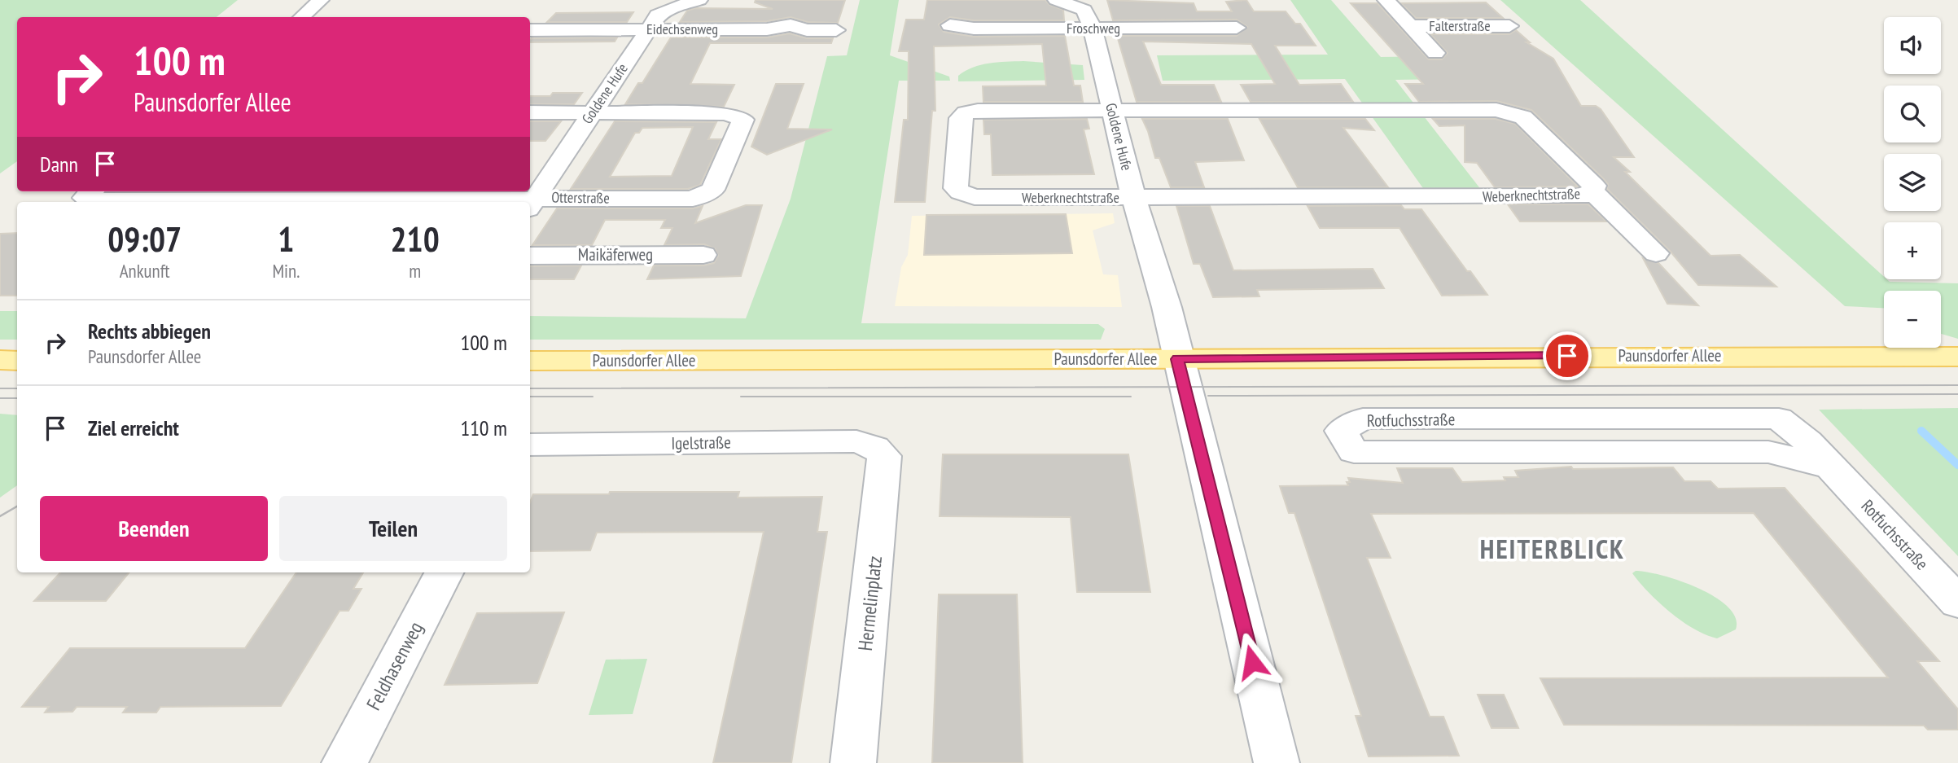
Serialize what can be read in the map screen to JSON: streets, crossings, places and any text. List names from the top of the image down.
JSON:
{
  "streets": {
    "main road": ["Paunsdorfer Allee"],
    "street": [
      "Falterstraße",
      "Froschweg",
      "Eidechsenweg",
      "Goldene Hufe",
      "Weberknechtstraße",
      "Otterstraße",
      "Maikäferweg",
      "Rotfuchsstraße",
      "Igelstraße",
      "Hermelinplatz",
      "Feldhasenweg"
    ]
  },
  "crossings": [
    ["Froschweg", "Goldene Hufe"],
    ["Eidechsenweg", "Goldene Hufe"],
    ["Goldene Hufe", "Weberknechtstraße"],
    ["Goldene Hufe", "Otterstraße"],
    ["Goldene Hufe", "Paunsdorfer Allee"],
    ["Igelstraße", "Hermelinplatz"]
  ],
  "districts": ["HEITERBLICK"],
  "page": {
    "map_buttons": ["+", "−"],
    "turn": ["100 m", "Paunsdorfer Allee"],
    "then": "Dann",
    "eta": [
      "09:07",
      "Ankunft",
      "1",
      "Min.",
      "210",
      "m"
    ],
    "list": [
      {
        "name": "Rechts abbiegen",
        "note": "Paunsdorfer Allee",
        "value": "100 m"
      },
      {
        "name": "Ziel erreicht",
        "value": "110 m"
      }
    ],
    "buttons": ["Beenden", "Teilen"]
  }
}
